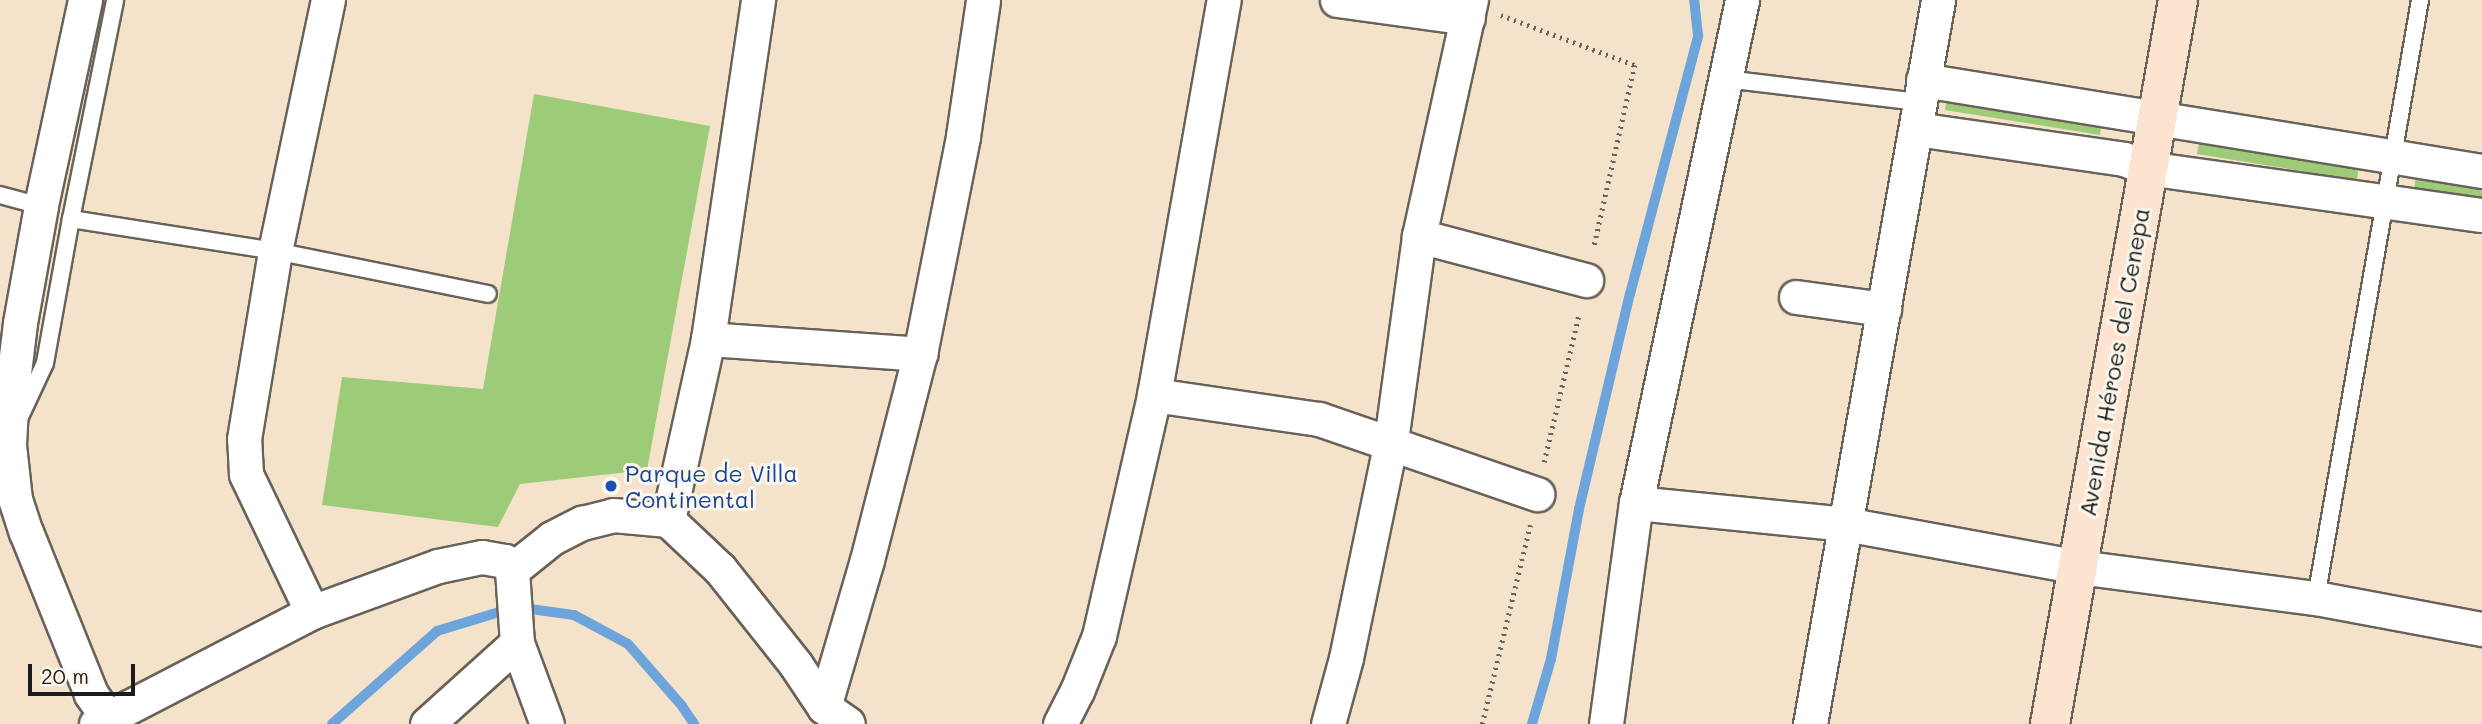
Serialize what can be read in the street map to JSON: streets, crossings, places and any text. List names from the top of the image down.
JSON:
{
  "streets": {
    "street": ["Avenida Héroes del Cenepa"]
  },
  "places": ["Parque de Villa Continental"],
  "scale_bar": "20 m"
}
